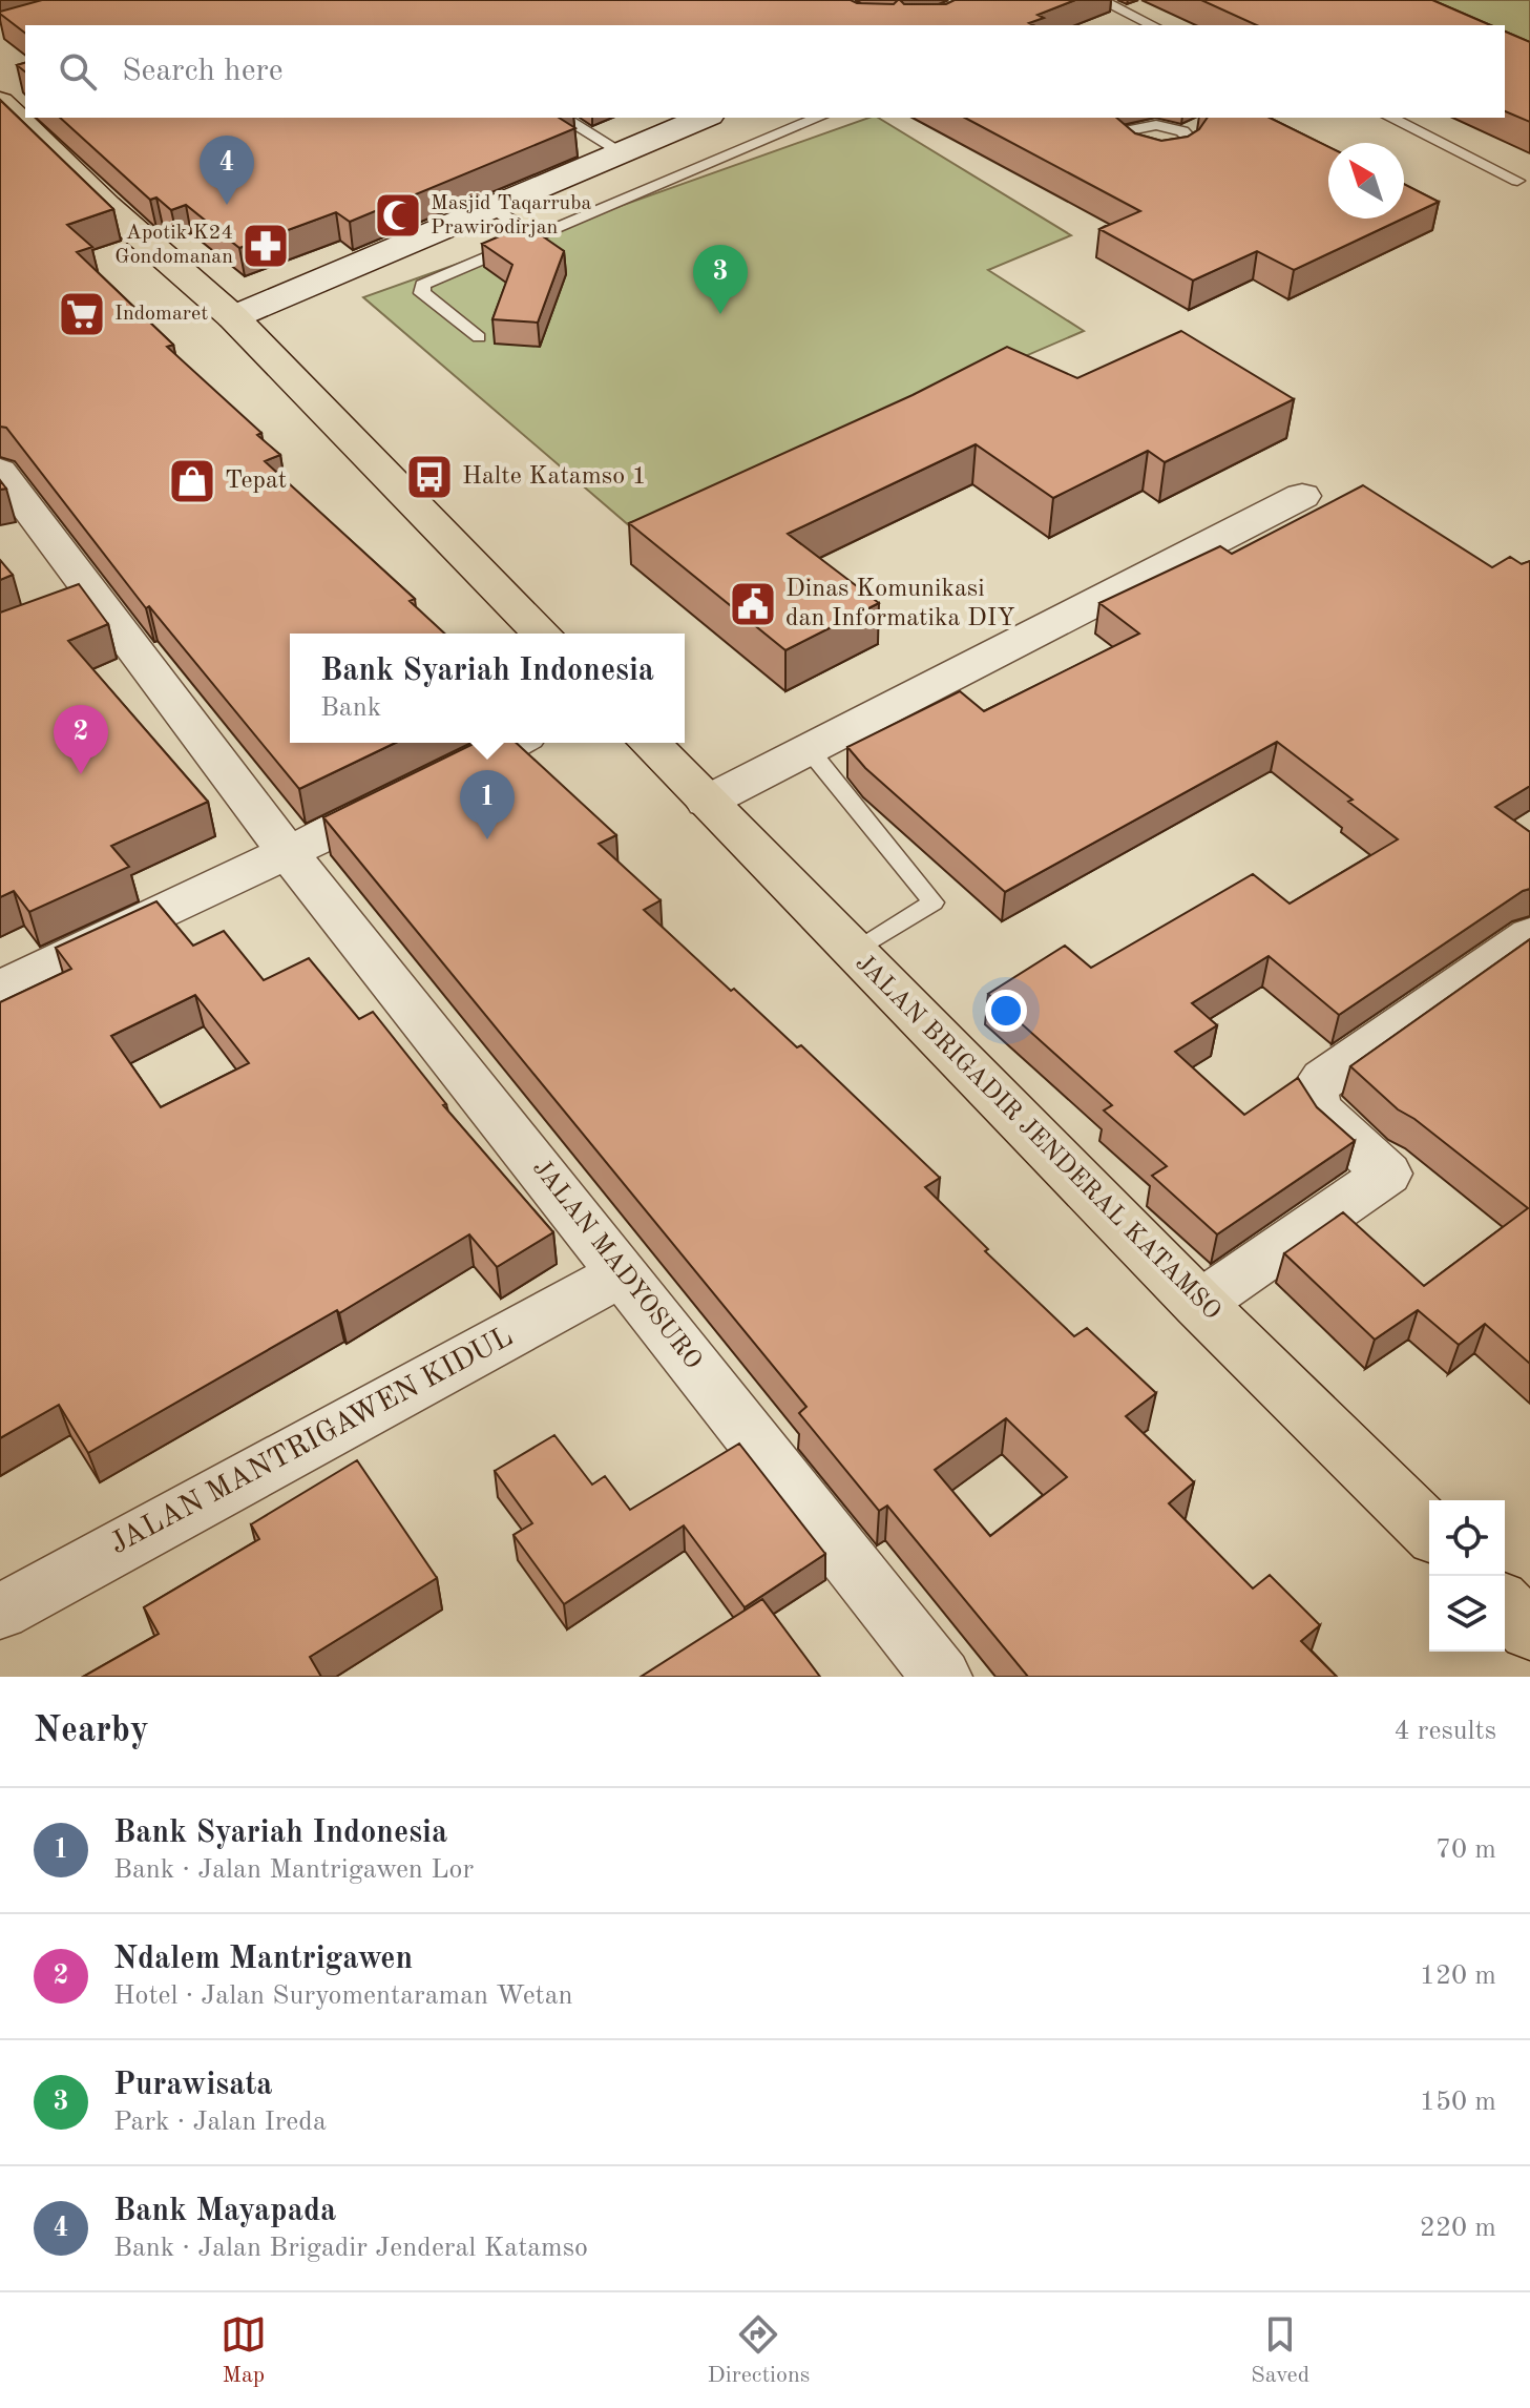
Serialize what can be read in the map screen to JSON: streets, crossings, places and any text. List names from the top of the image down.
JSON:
{
  "streets": {
    "main road": ["JALAN BRIGADIR JENDERAL KATAMSO"],
    "street": ["JALAN MADYOSURO", "JALAN MANTRIGAWEN KIDUL"]
  },
  "crossings": [
    ["JALAN MADYOSURO", "JALAN MANTRIGAWEN KIDUL"]
  ],
  "places": {
    "mosque": ["Masjid Taqarruba Prawirodirjan"],
    "pharmacy": ["Apotik K24 Gondomanan"],
    "supermarket": ["Indomaret"],
    "bus stop": ["Halte Katamso 1"],
    "shop": ["Tepat"],
    "public building": ["Dinas Komunikasi dan Informatika DIY"]
  },
  "north": "top left",
  "page": {
    "search": "Search here",
    "pins": [
      "4",
      "3",
      "2",
      "1"
    ],
    "popup": ["Bank Syariah Indonesia", "Bank"],
    "heading": ["Nearby", "4 results"],
    "list": [
      {
        "mark": "1",
        "name": "Bank Syariah Indonesia",
        "note": "Bank · Jalan Mantrigawen Lor",
        "value": "70 m"
      },
      {
        "mark": "2",
        "name": "Ndalem Mantrigawen",
        "note": "Hotel · Jalan Suryomentaraman Wetan",
        "value": "120 m"
      },
      {
        "mark": "3",
        "name": "Purawisata",
        "note": "Park · Jalan Ireda",
        "value": "150 m"
      },
      {
        "mark": "4",
        "name": "Bank Mayapada",
        "note": "Bank · Jalan Brigadir Jenderal Katamso",
        "value": "220 m"
      }
    ],
    "nav": ["Map", "Directions", "Saved"]
  }
}
